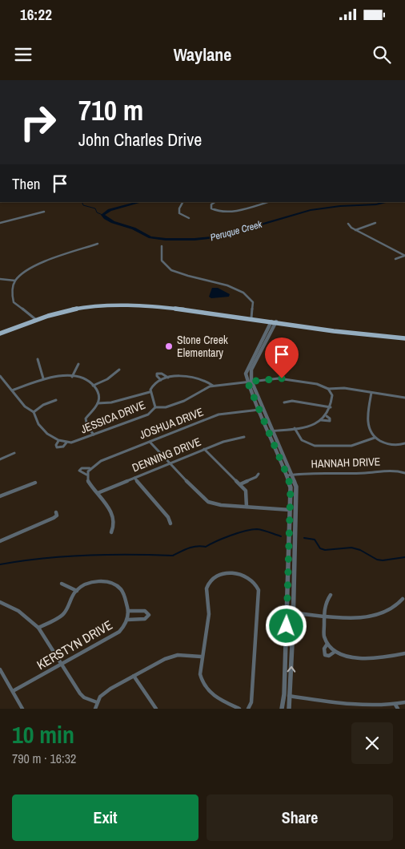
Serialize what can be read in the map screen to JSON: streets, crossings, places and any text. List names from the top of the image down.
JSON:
{
  "streets": {
    "street": [
      "JESSICA DRIVE",
      "JOSHUA DRIVE",
      "DENNING DRIVE",
      "HANNAH DRIVE",
      "KERSTYN DRIVE"
    ]
  },
  "water": ["Peruque Creek"],
  "places": ["Stone Creek Elementary"],
  "page": {
    "status": "16:22",
    "header": "Waylane",
    "turn": ["710 m", "John Charles Drive"],
    "then": "Then",
    "heading": ["10 min", "790 m · 16:32"],
    "buttons": ["Exit", "Share"]
  }
}
